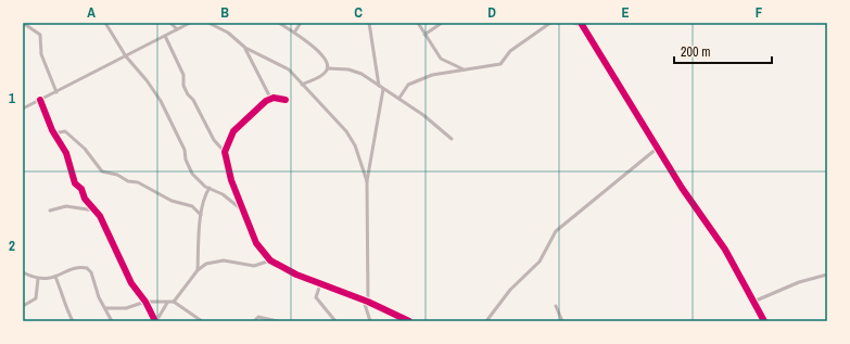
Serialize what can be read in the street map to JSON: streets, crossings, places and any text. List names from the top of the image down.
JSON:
{
  "scale_bar": "200 m",
  "grid": {
    "columns": [
      "A",
      "B",
      "C",
      "D",
      "E",
      "F"
    ],
    "rows": ["1", "2"]
  }
}
